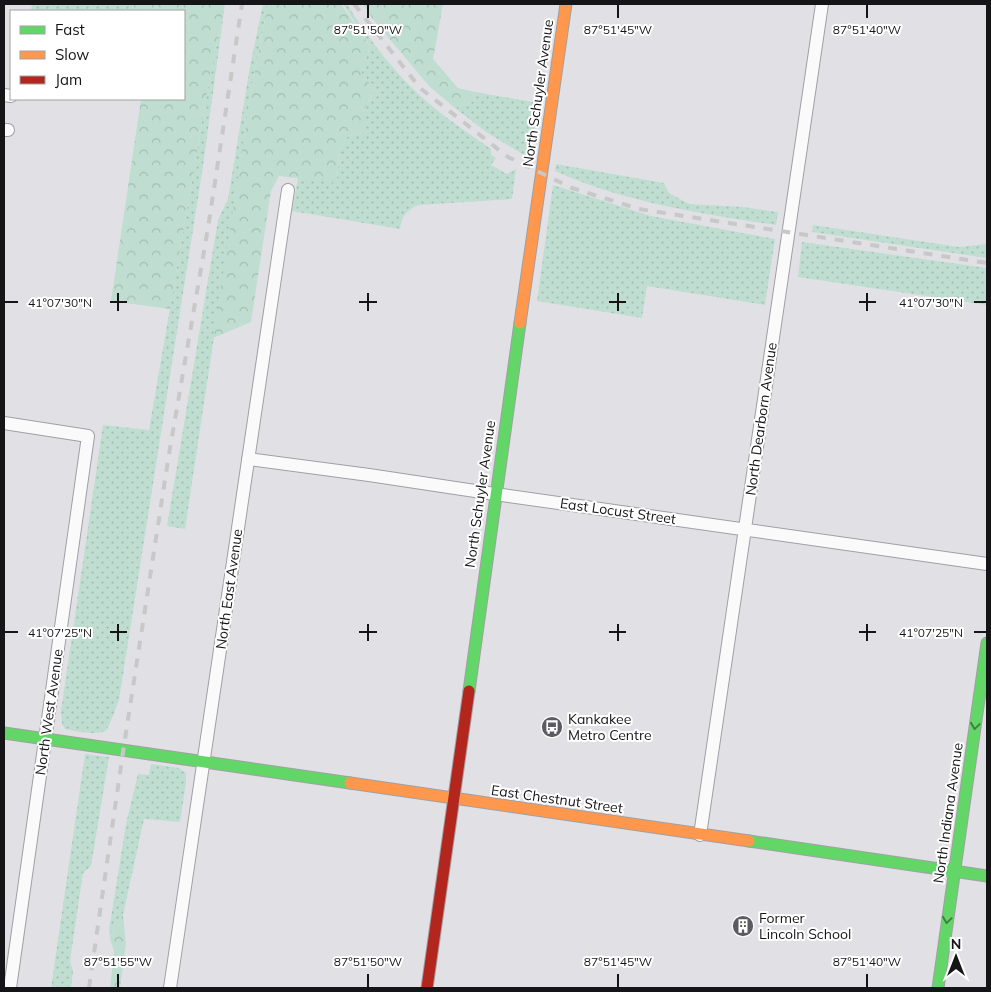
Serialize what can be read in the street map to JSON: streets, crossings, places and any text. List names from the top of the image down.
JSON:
{
  "streets": {
    "street": [
      "North Schuyler Avenue",
      "North Dearborn Avenue",
      "East Locust Street",
      "North East Avenue",
      "North West Avenue",
      "East Chestnut Street",
      "North Indiana Avenue"
    ]
  },
  "crossings": [
    ["North Schuyler Avenue", "East Locust Street"],
    ["North Schuyler Avenue", "East Chestnut Street"],
    ["North Dearborn Avenue", "East Locust Street"],
    ["North Dearborn Avenue", "East Chestnut Street"],
    ["East Locust Street", "North East Avenue"],
    ["North East Avenue", "East Chestnut Street"],
    ["North West Avenue", "East Chestnut Street"],
    ["East Chestnut Street", "North Indiana Avenue"]
  ],
  "one_way": ["North Indiana Avenue"],
  "places": {
    "bus stop": ["Kankakee Metro Centre"],
    "building": ["Former Lincoln School"]
  },
  "legend": ["Fast", "Slow", "Jam"],
  "north": "top",
  "coordinates": [
    "87°51'50\"W",
    "87°51'45\"W",
    "87°51'40\"W",
    "41°07'30\"N",
    "41°07'25\"N",
    "87°51'55\"W"
  ]
}
